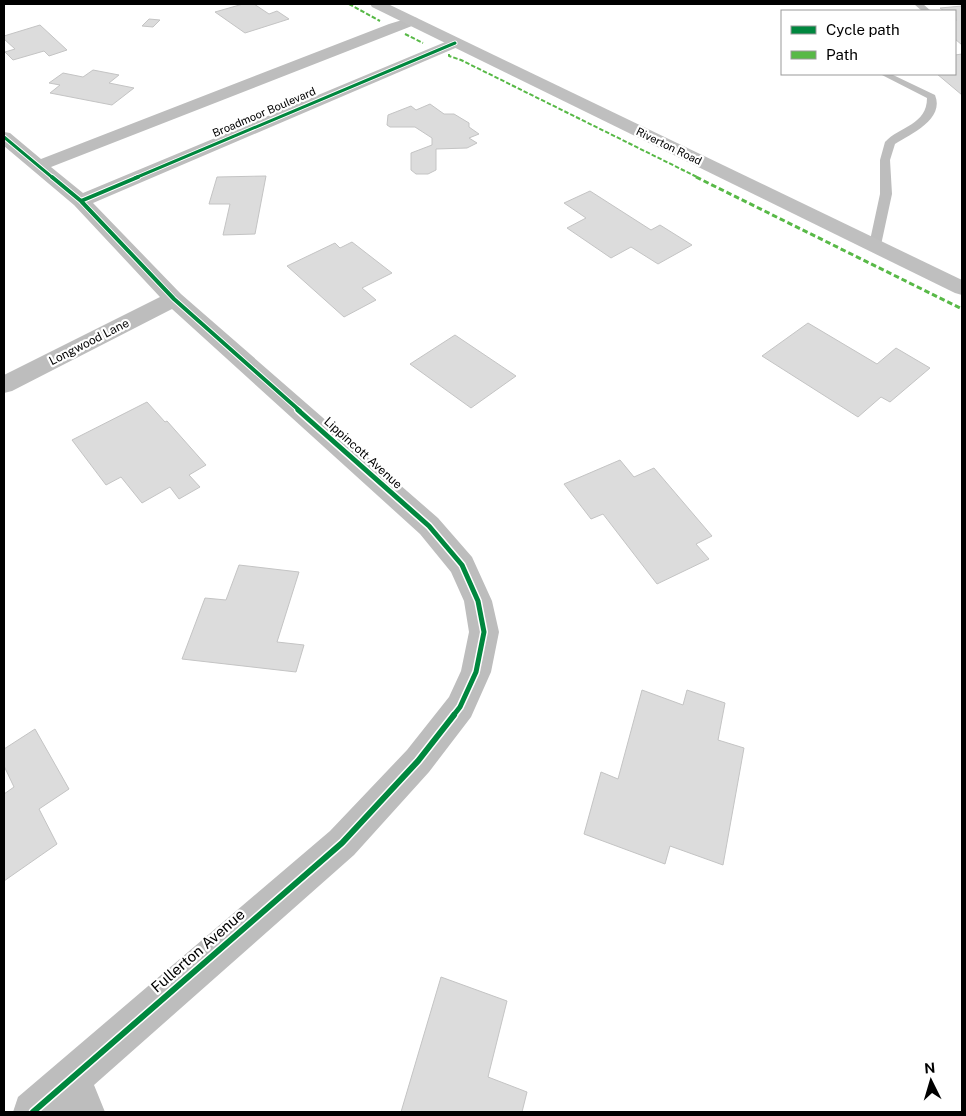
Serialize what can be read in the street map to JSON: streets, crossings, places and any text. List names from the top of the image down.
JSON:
{
  "streets": {
    "main road": ["Riverton Road"],
    "street": [
      "Broadmoor Boulevard",
      "Longwood Lane",
      "Lippincott Avenue",
      "Fullerton Avenue"
    ]
  },
  "crossings": [
    ["Broadmoor Boulevard", "Riverton Road"],
    ["Broadmoor Boulevard", "Lippincott Avenue"],
    ["Longwood Lane", "Lippincott Avenue"],
    ["Lippincott Avenue", "Fullerton Avenue"]
  ],
  "legend": ["Cycle path", "Path"],
  "north": "top"
}
